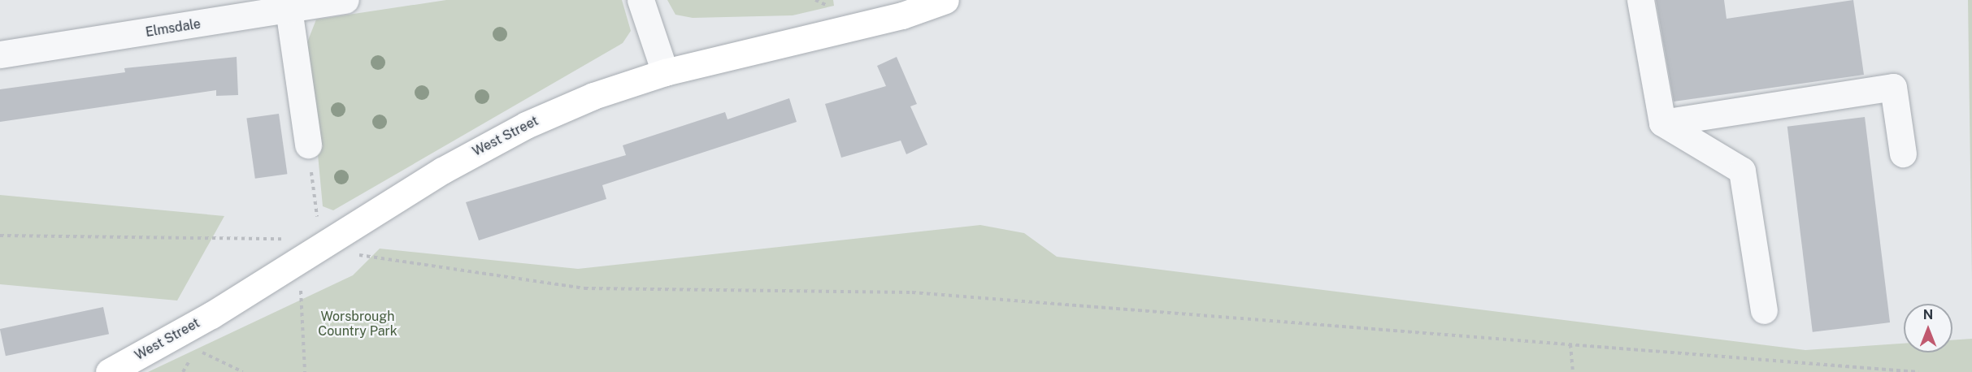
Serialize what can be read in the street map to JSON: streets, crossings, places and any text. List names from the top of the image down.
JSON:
{
  "streets": {
    "main road": ["West Street"],
    "street": ["Elmsdale"]
  },
  "parks": ["Worsbrough Country Park"],
  "north": "top"
}
